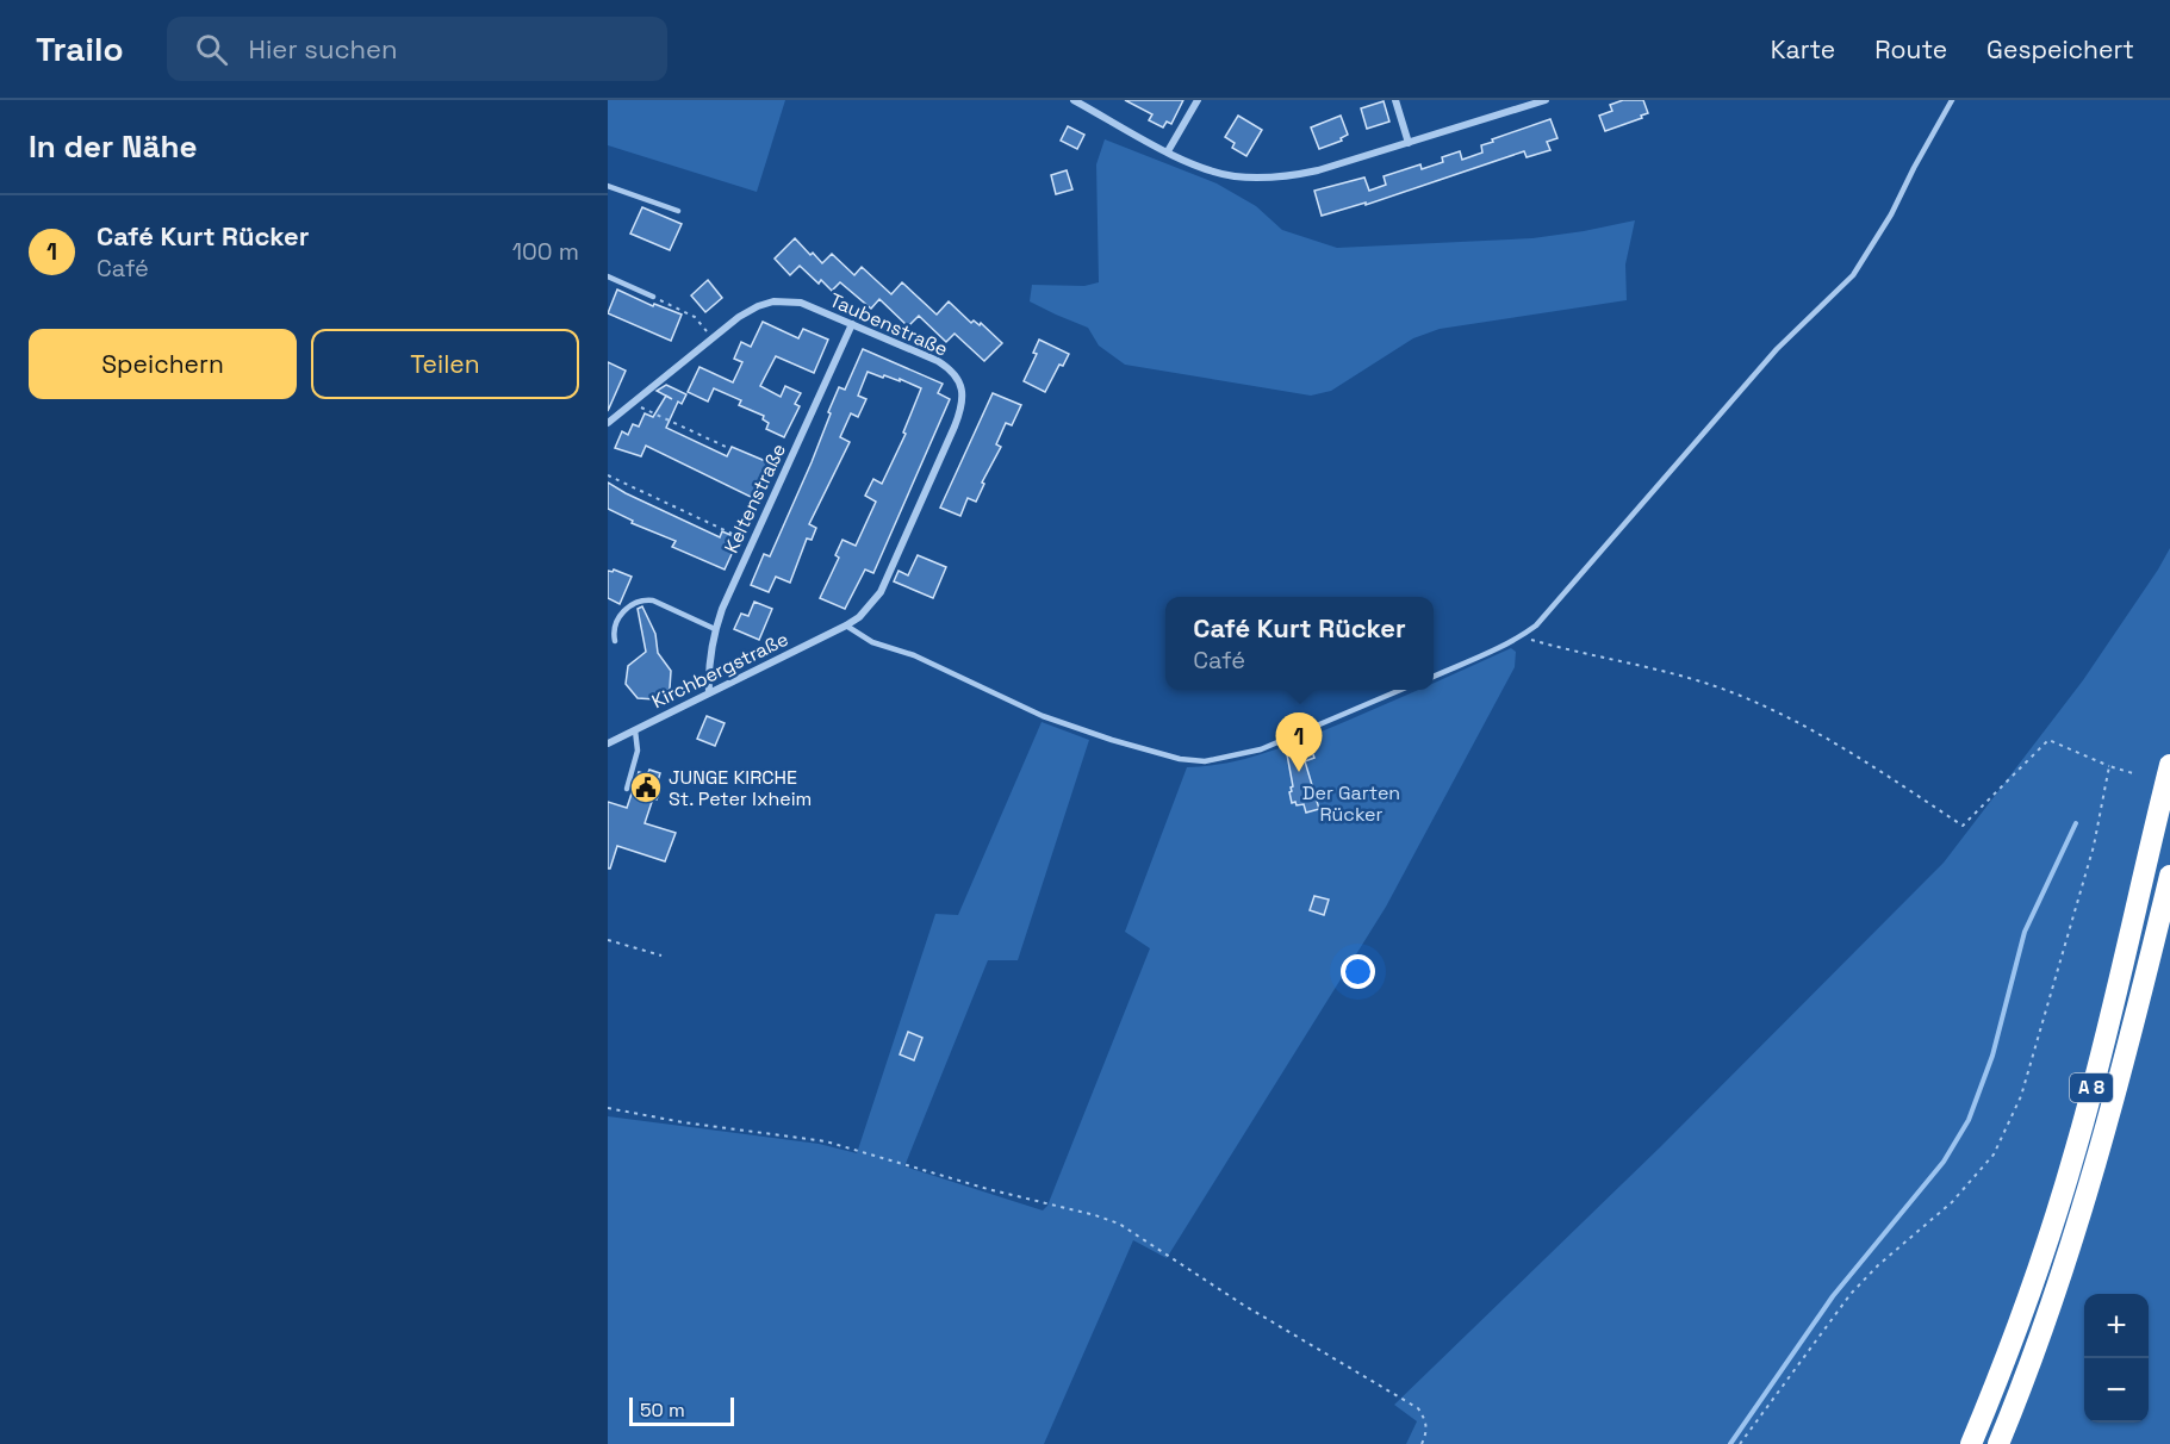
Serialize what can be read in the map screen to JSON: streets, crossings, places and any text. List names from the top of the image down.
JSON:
{
  "streets": {
    "highway": ["A 8"],
    "street": ["Taubenstraße", "Keltenstraße", "Kirchbergstraße"]
  },
  "crossings": [
    ["Taubenstraße", "Keltenstraße"],
    ["Taubenstraße", "Kirchbergstraße"],
    ["Keltenstraße", "Kirchbergstraße"]
  ],
  "parks": ["Der Garten Rücker"],
  "places": {
    "public building": ["JUNGE KIRCHE St. Peter Ixheim"]
  },
  "scale_bar": "50 m",
  "page": {
    "header": "Trailo",
    "search": "Hier suchen",
    "nav": ["Karte", "Route", "Gespeichert"],
    "heading": "In der Nähe",
    "list": [
      {
        "mark": "1",
        "name": "Café Kurt Rücker",
        "note": "Café",
        "value": "100 m"
      }
    ],
    "buttons": ["Speichern", "Teilen"],
    "popup": ["Café Kurt Rücker", "Café"],
    "pins": "1",
    "map_buttons": ["+", "−"],
    "scale": "50 m"
  }
}
